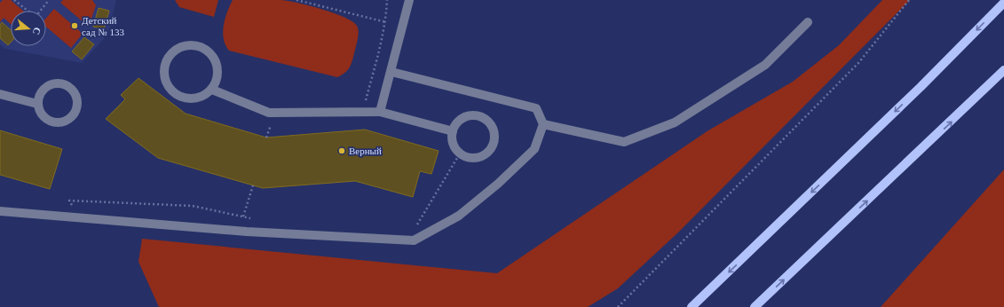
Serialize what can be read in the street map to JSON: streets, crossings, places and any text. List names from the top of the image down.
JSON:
{
  "places": ["Детский сад № 133", "Верный"],
  "north": "right"
}
